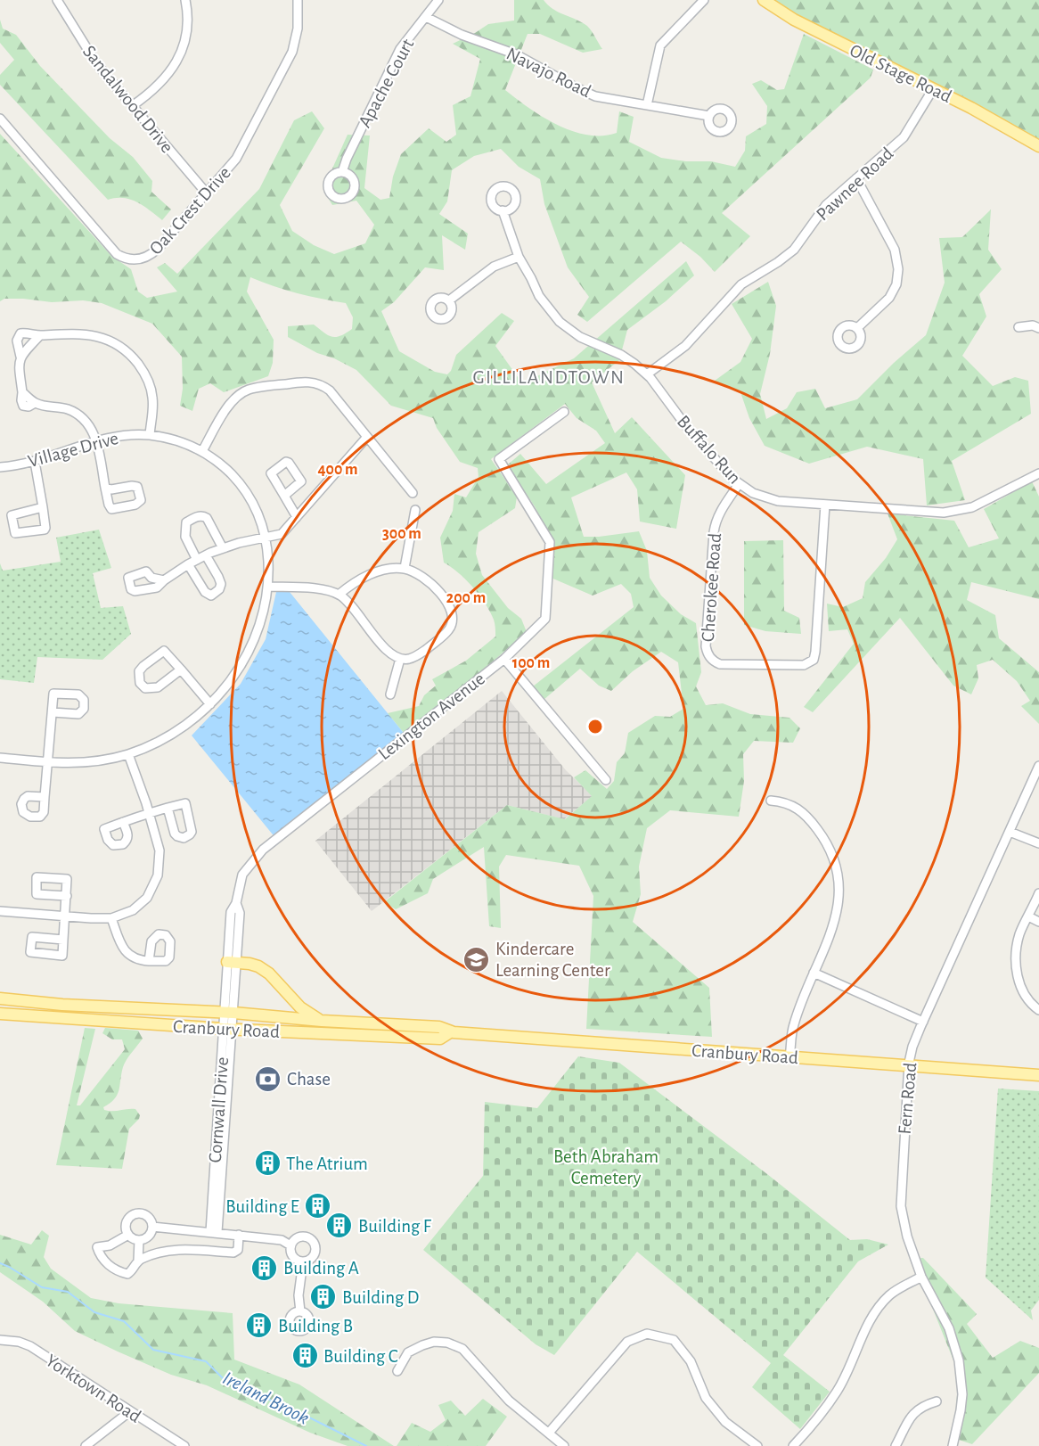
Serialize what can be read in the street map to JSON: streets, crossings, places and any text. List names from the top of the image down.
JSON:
{
  "streets": {
    "main road": ["Old Stage Road", "Cranbury Road"],
    "street": [
      "Navajo Road",
      "Apache Court",
      "Sandalwood Drive",
      "Pawnee Road",
      "Oak Crest Drive",
      "Village Drive",
      "Buffalo Run",
      "Cherokee Road",
      "Lexington Avenue",
      "Fern Road",
      "Cornwall Drive",
      "Yorktown Road"
    ]
  },
  "crossings": [
    ["Navajo Road", "Apache Court"],
    ["Old Stage Road", "Pawnee Road"],
    ["Sandalwood Drive", "Oak Crest Drive"],
    ["Pawnee Road", "Buffalo Run"],
    ["Buffalo Run", "Cherokee Road"],
    ["Lexington Avenue", "Cornwall Drive"],
    ["Cranbury Road", "Fern Road"],
    ["Cranbury Road", "Cornwall Drive"]
  ],
  "districts": ["GILLILANDTOWN"],
  "water": ["Ireland Brook"],
  "parks": ["Beth Abraham Cemetery"],
  "places": {
    "school or university": ["Kindercare Learning Center"],
    "bank": ["Chase"],
    "building": [
      "The Atrium",
      "Building E",
      "Building F",
      "Building A",
      "Building D",
      "Building B",
      "Building C"
    ]
  },
  "rings": [
    "400 m",
    "300 m",
    "200 m",
    "100 m"
  ]
}
